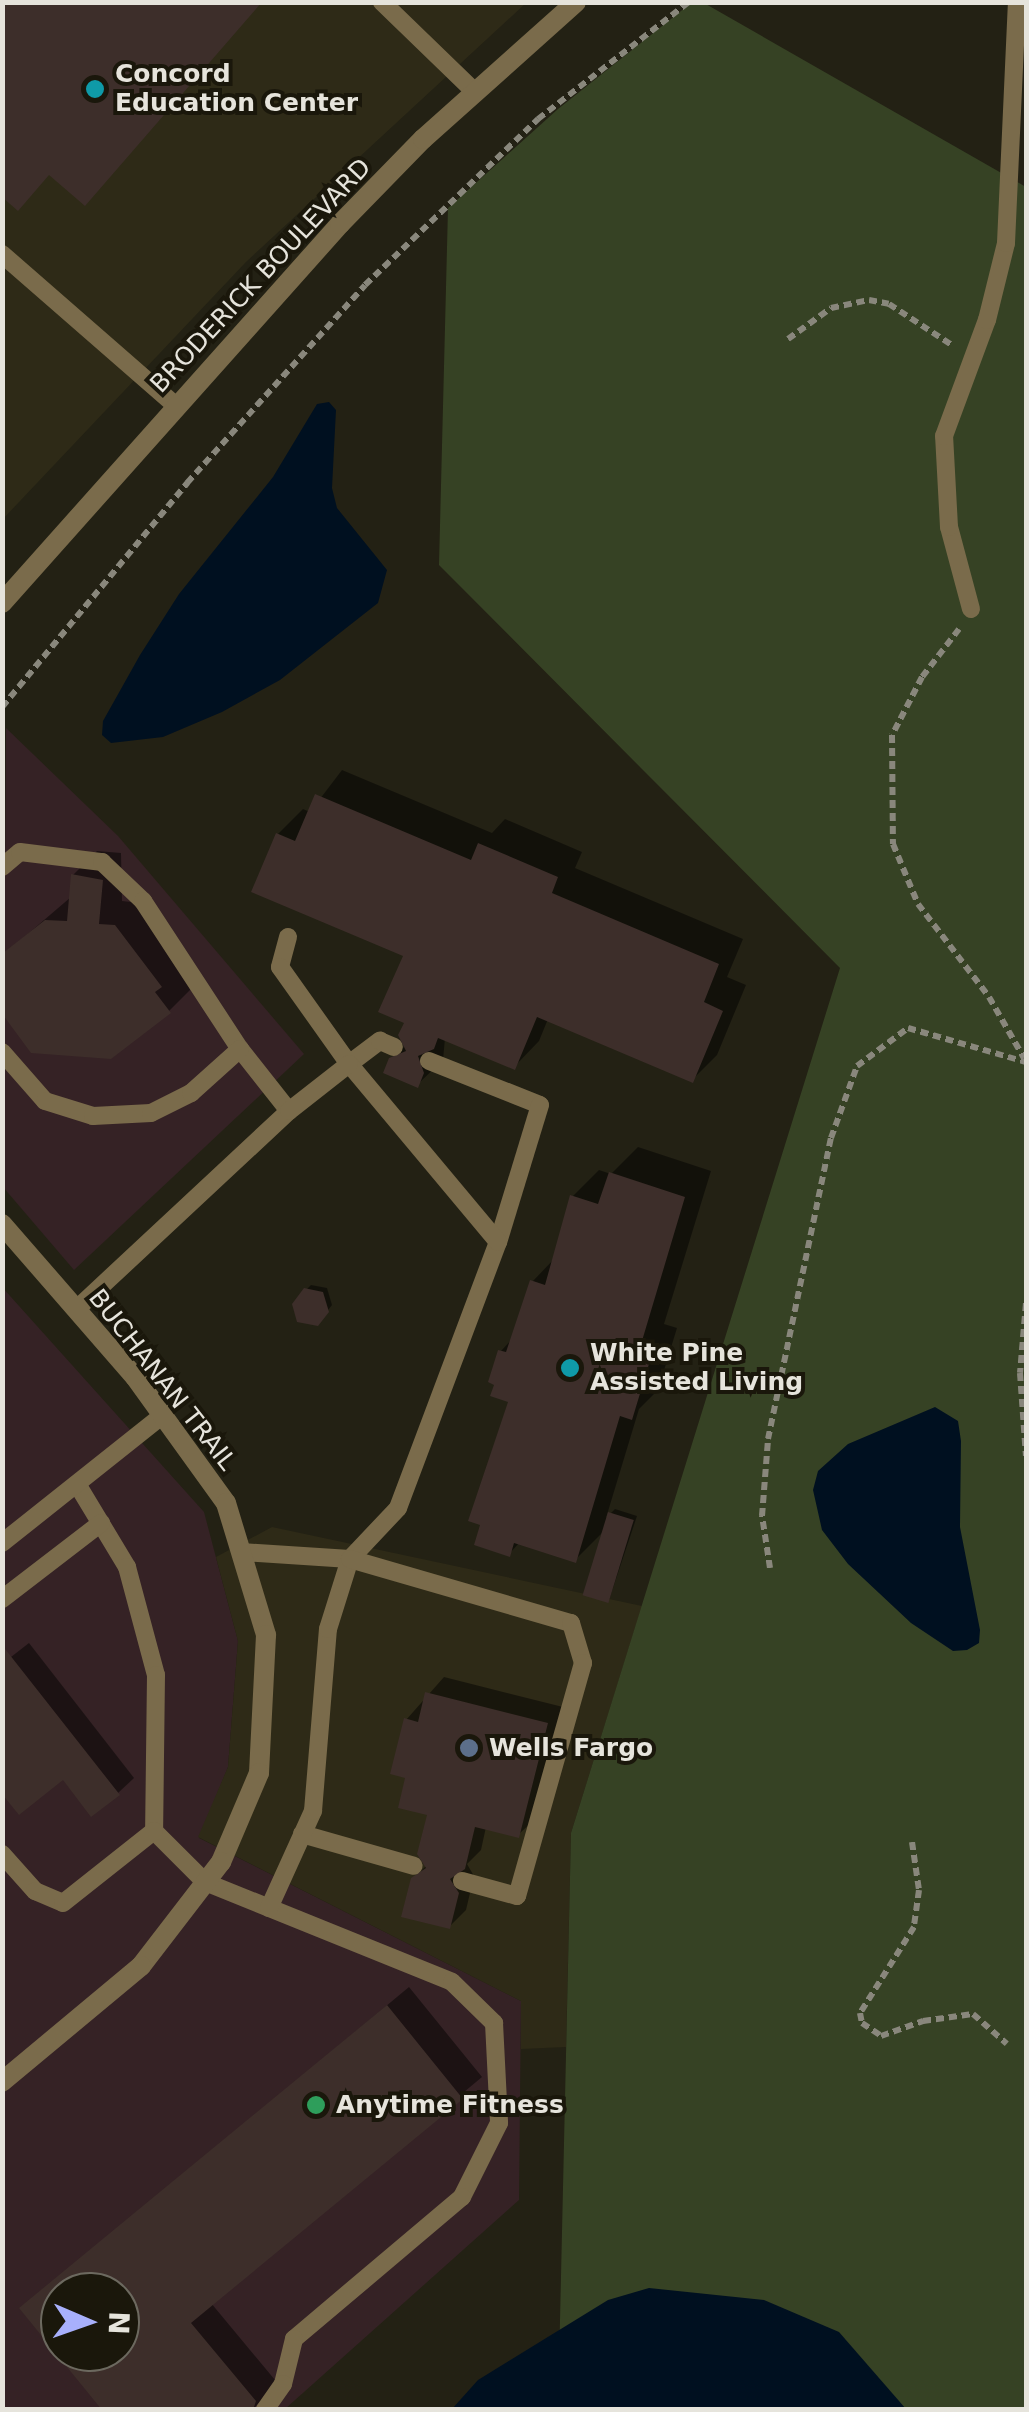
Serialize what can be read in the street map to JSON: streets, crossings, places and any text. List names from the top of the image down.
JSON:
{
  "streets": {
    "street": ["BRODERICK BOULEVARD", "BUCHANAN TRAIL"]
  },
  "places": [
    "Concord Education Center",
    "White Pine Assisted Living",
    "Wells Fargo",
    "Anytime Fitness"
  ],
  "north": "right"
}
